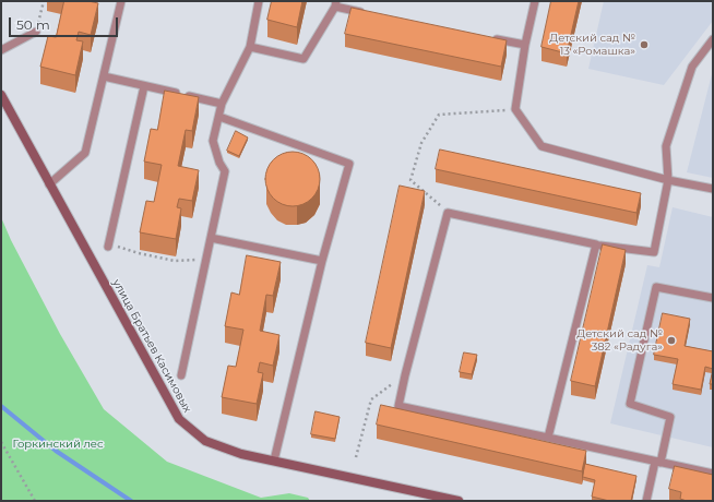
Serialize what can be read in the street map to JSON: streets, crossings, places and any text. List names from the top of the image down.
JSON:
{
  "streets": {
    "street": ["улица Братьев Касимовых"]
  },
  "parks": ["Горкинский лес"],
  "places": ["Детский сад № 13 «Ромашка»", "Детский сад № 382 «Радуга»"],
  "scale_bar": "50 m"
}
